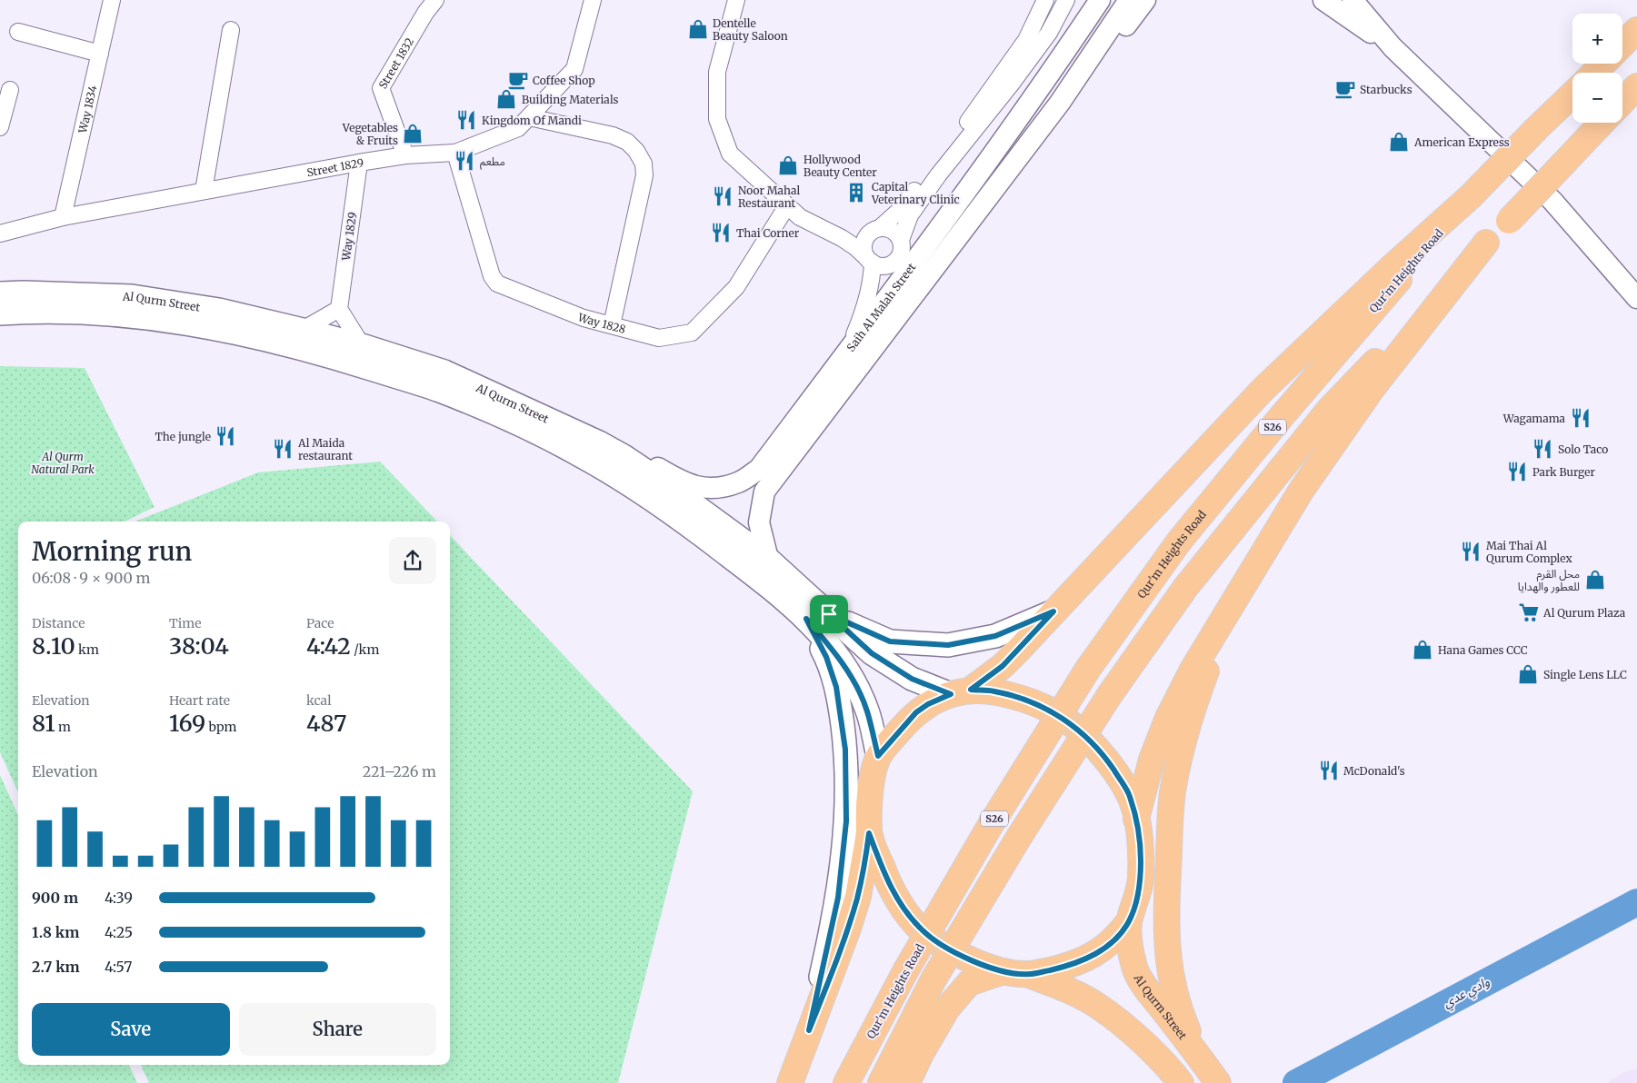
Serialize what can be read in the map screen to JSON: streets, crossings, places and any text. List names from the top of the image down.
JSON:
{
  "streets": {
    "main road": ["Qur'm Heights Road", "Al Qurm Street", "S26"],
    "street": [
      "Street 1832",
      "Way 1834",
      "Street 1829",
      "Way 1829",
      "Saih Al Malah Street",
      "Way 1828"
    ]
  },
  "crossings": [
    ["Street 1832", "Street 1829"],
    ["Way 1834", "Street 1829"],
    ["Street 1829", "Way 1829"],
    ["Street 1829", "Way 1828"],
    ["Al Qurm Street", "Saih Al Malah Street"]
  ],
  "water": ["وادي عدي"],
  "parks": ["Al Qurm Natural Park"],
  "places": {
    "shop": [
      "Dentelle Beauty Saloon",
      "Building Materials",
      "Vegetables & Fruits",
      "American Express",
      "Hollywood Beauty Center",
      "محل القرم للعطور والهدايا",
      "Hana Games CCC",
      "Single Lens LLC"
    ],
    "cafe": ["Coffee Shop", "Starbucks"],
    "restaurant": [
      "Kingdom Of Mandi",
      "مطعم",
      "Noor Mahal Restaurant",
      "Thai Corner",
      "Wagamama",
      "The jungle",
      "Al Maida restaurant",
      "Solo Taco",
      "Park Burger",
      "Mai Thai Al Qurum Complex",
      "McDonald's"
    ],
    "building": ["Capital Veterinary Clinic"],
    "supermarket": ["Al Qurum Plaza"]
  },
  "page": {
    "map_buttons": ["+", "−"],
    "heading": ["Morning run", "06:08 · 9 × 900 m"],
    "stats": [
      ["Distance", "8.10 km"],
      ["Time", "38:04"],
      ["Pace", "4:42 /km"],
      ["Elevation", "81 m"],
      ["Heart rate", "169 bpm"],
      ["kcal", "487"]
    ],
    "chart": ["Elevation", "221–226 m"],
    "list": [
      {
        "name": "900 m",
        "note": "4:39"
      },
      {
        "name": "1.8 km",
        "note": "4:25"
      },
      {
        "name": "2.7 km",
        "note": "4:57"
      }
    ],
    "buttons": ["Save", "Share"]
  }
}
